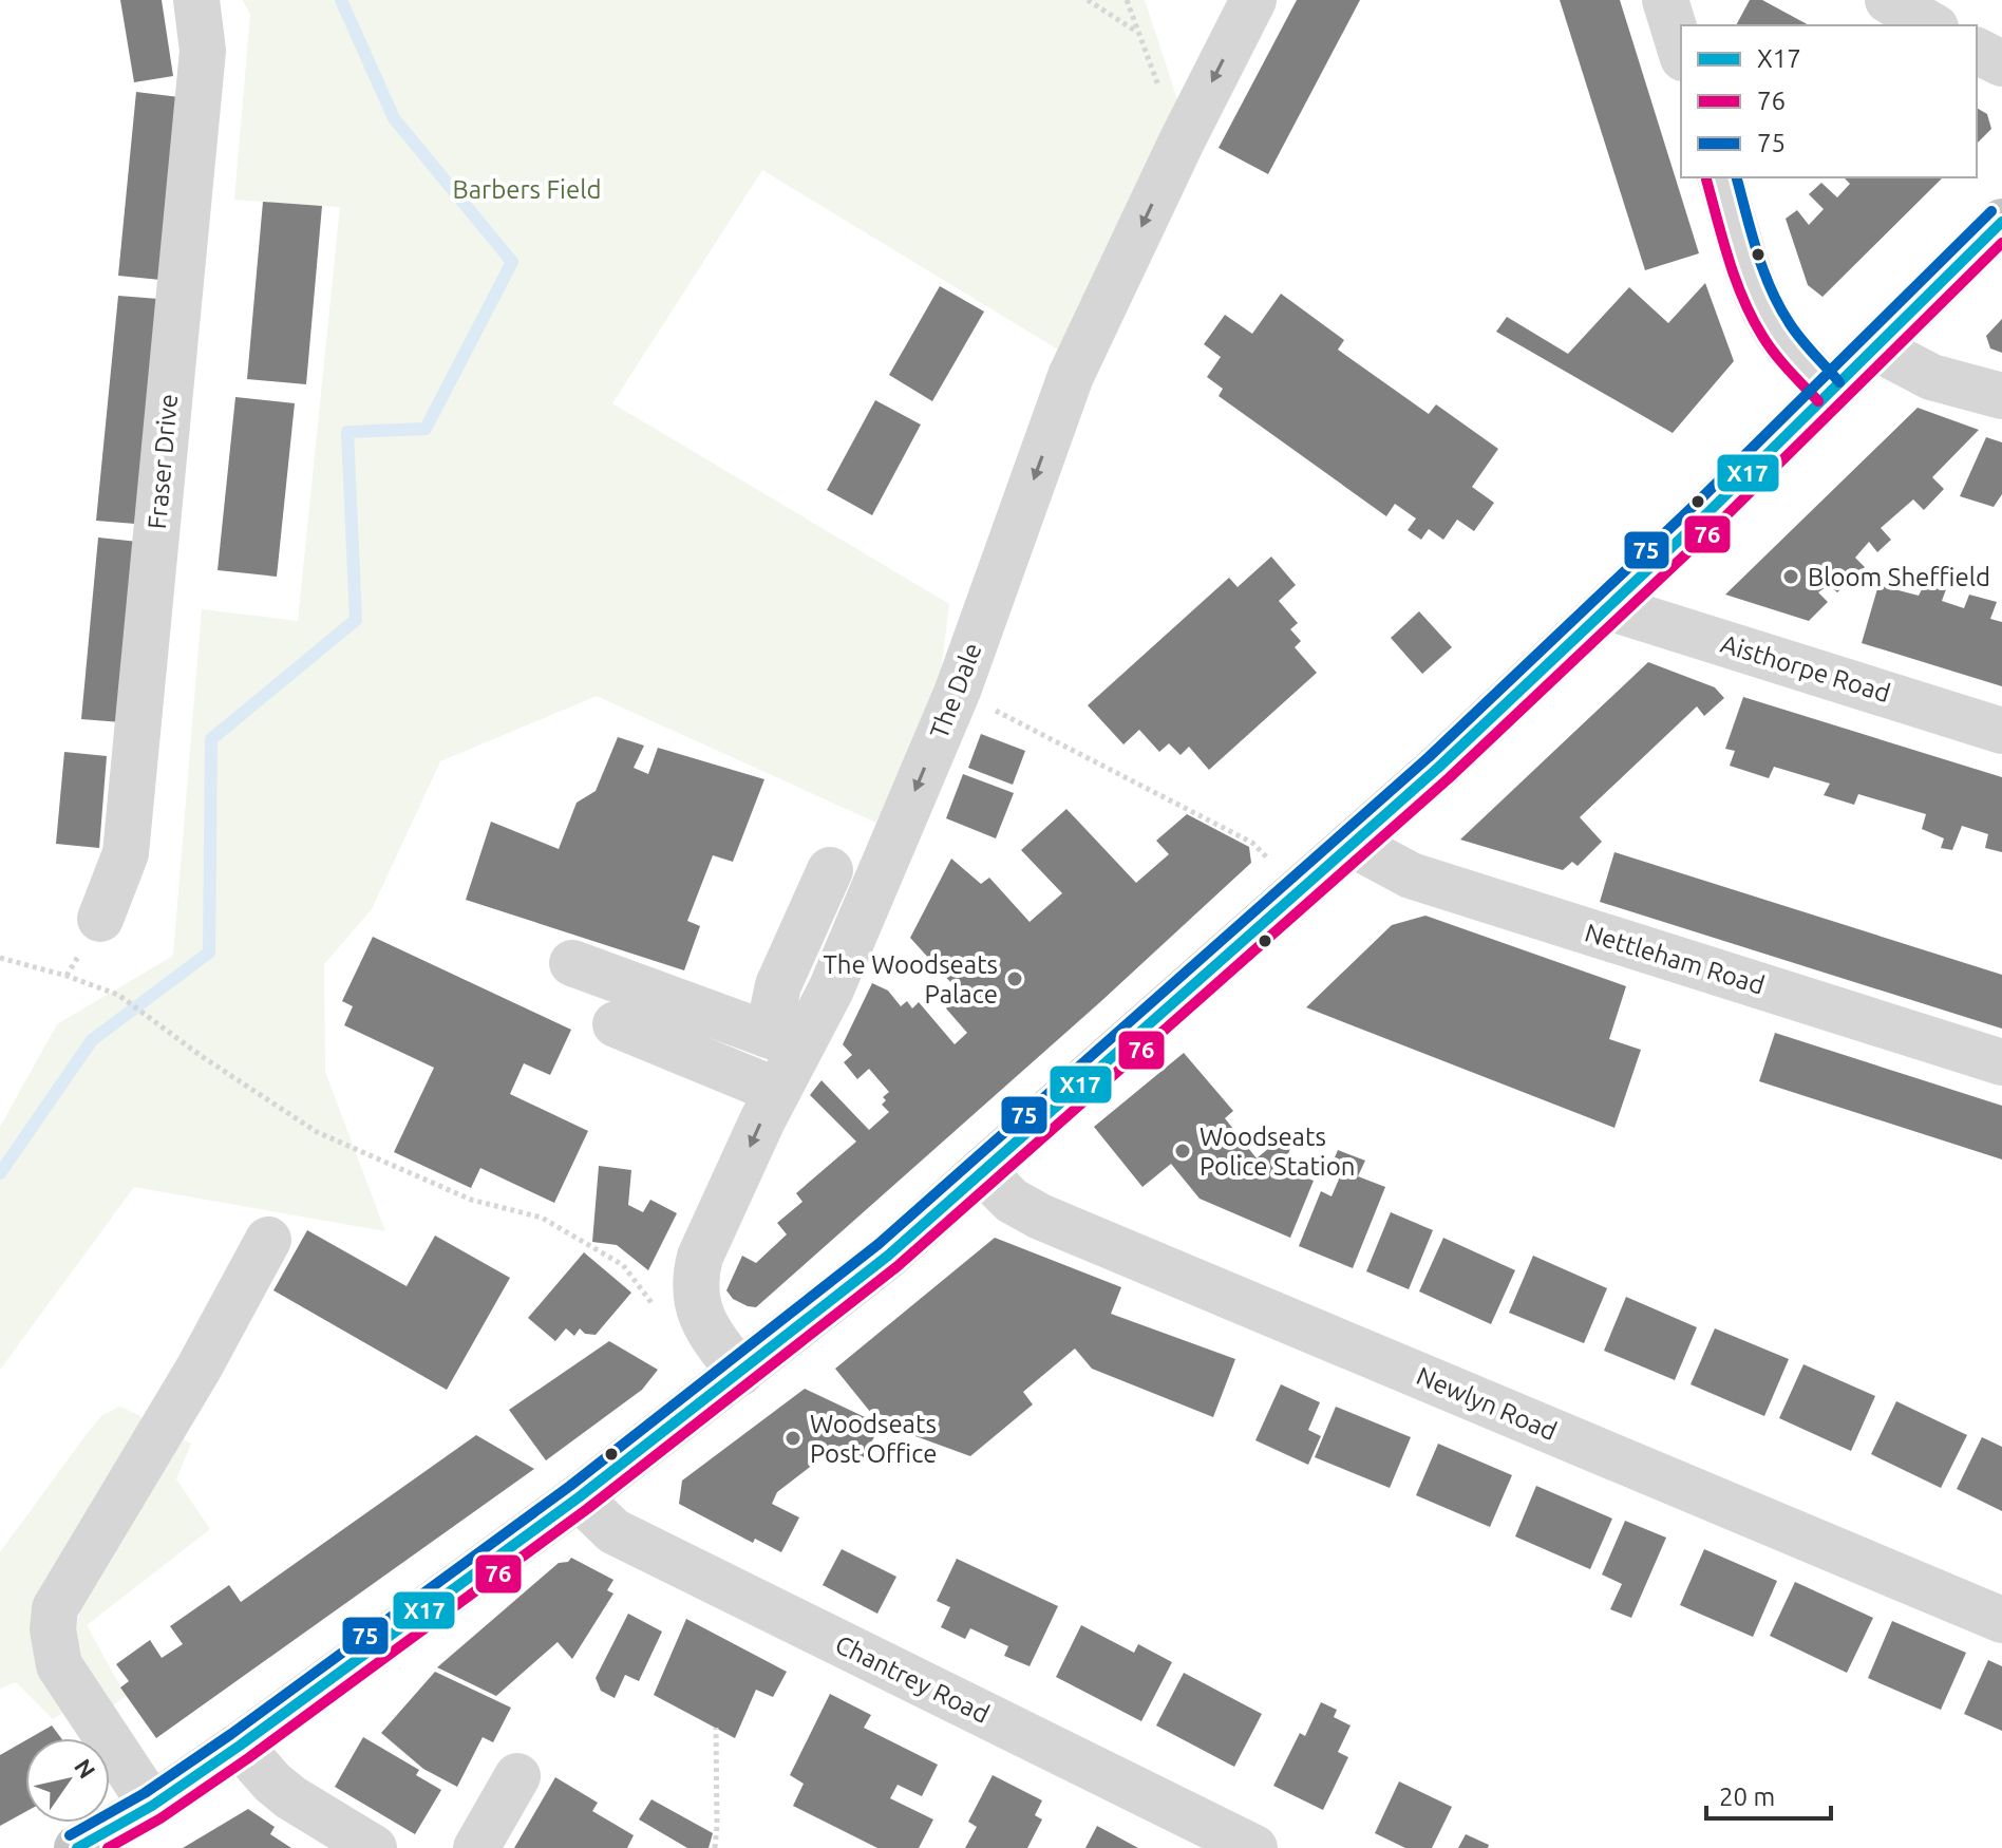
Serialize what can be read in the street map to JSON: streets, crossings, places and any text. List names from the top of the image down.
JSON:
{
  "streets": {
    "street": [
      "Fraser Drive",
      "Aisthorpe Road",
      "The Dale",
      "Nettleham Road",
      "Newlyn Road",
      "Chantrey Road"
    ]
  },
  "one_way": ["The Dale"],
  "parks": ["Barbers Field"],
  "places": [
    "Bloom Sheffield",
    "The Woodseats Palace",
    "Woodseats Police Station",
    "Woodseats Post Office"
  ],
  "lines": ["transit line 75", "transit line 76", "transit line X17"],
  "legend": ["X17", "76", "75"],
  "scale_bar": "20 m",
  "north": "top right"
}
